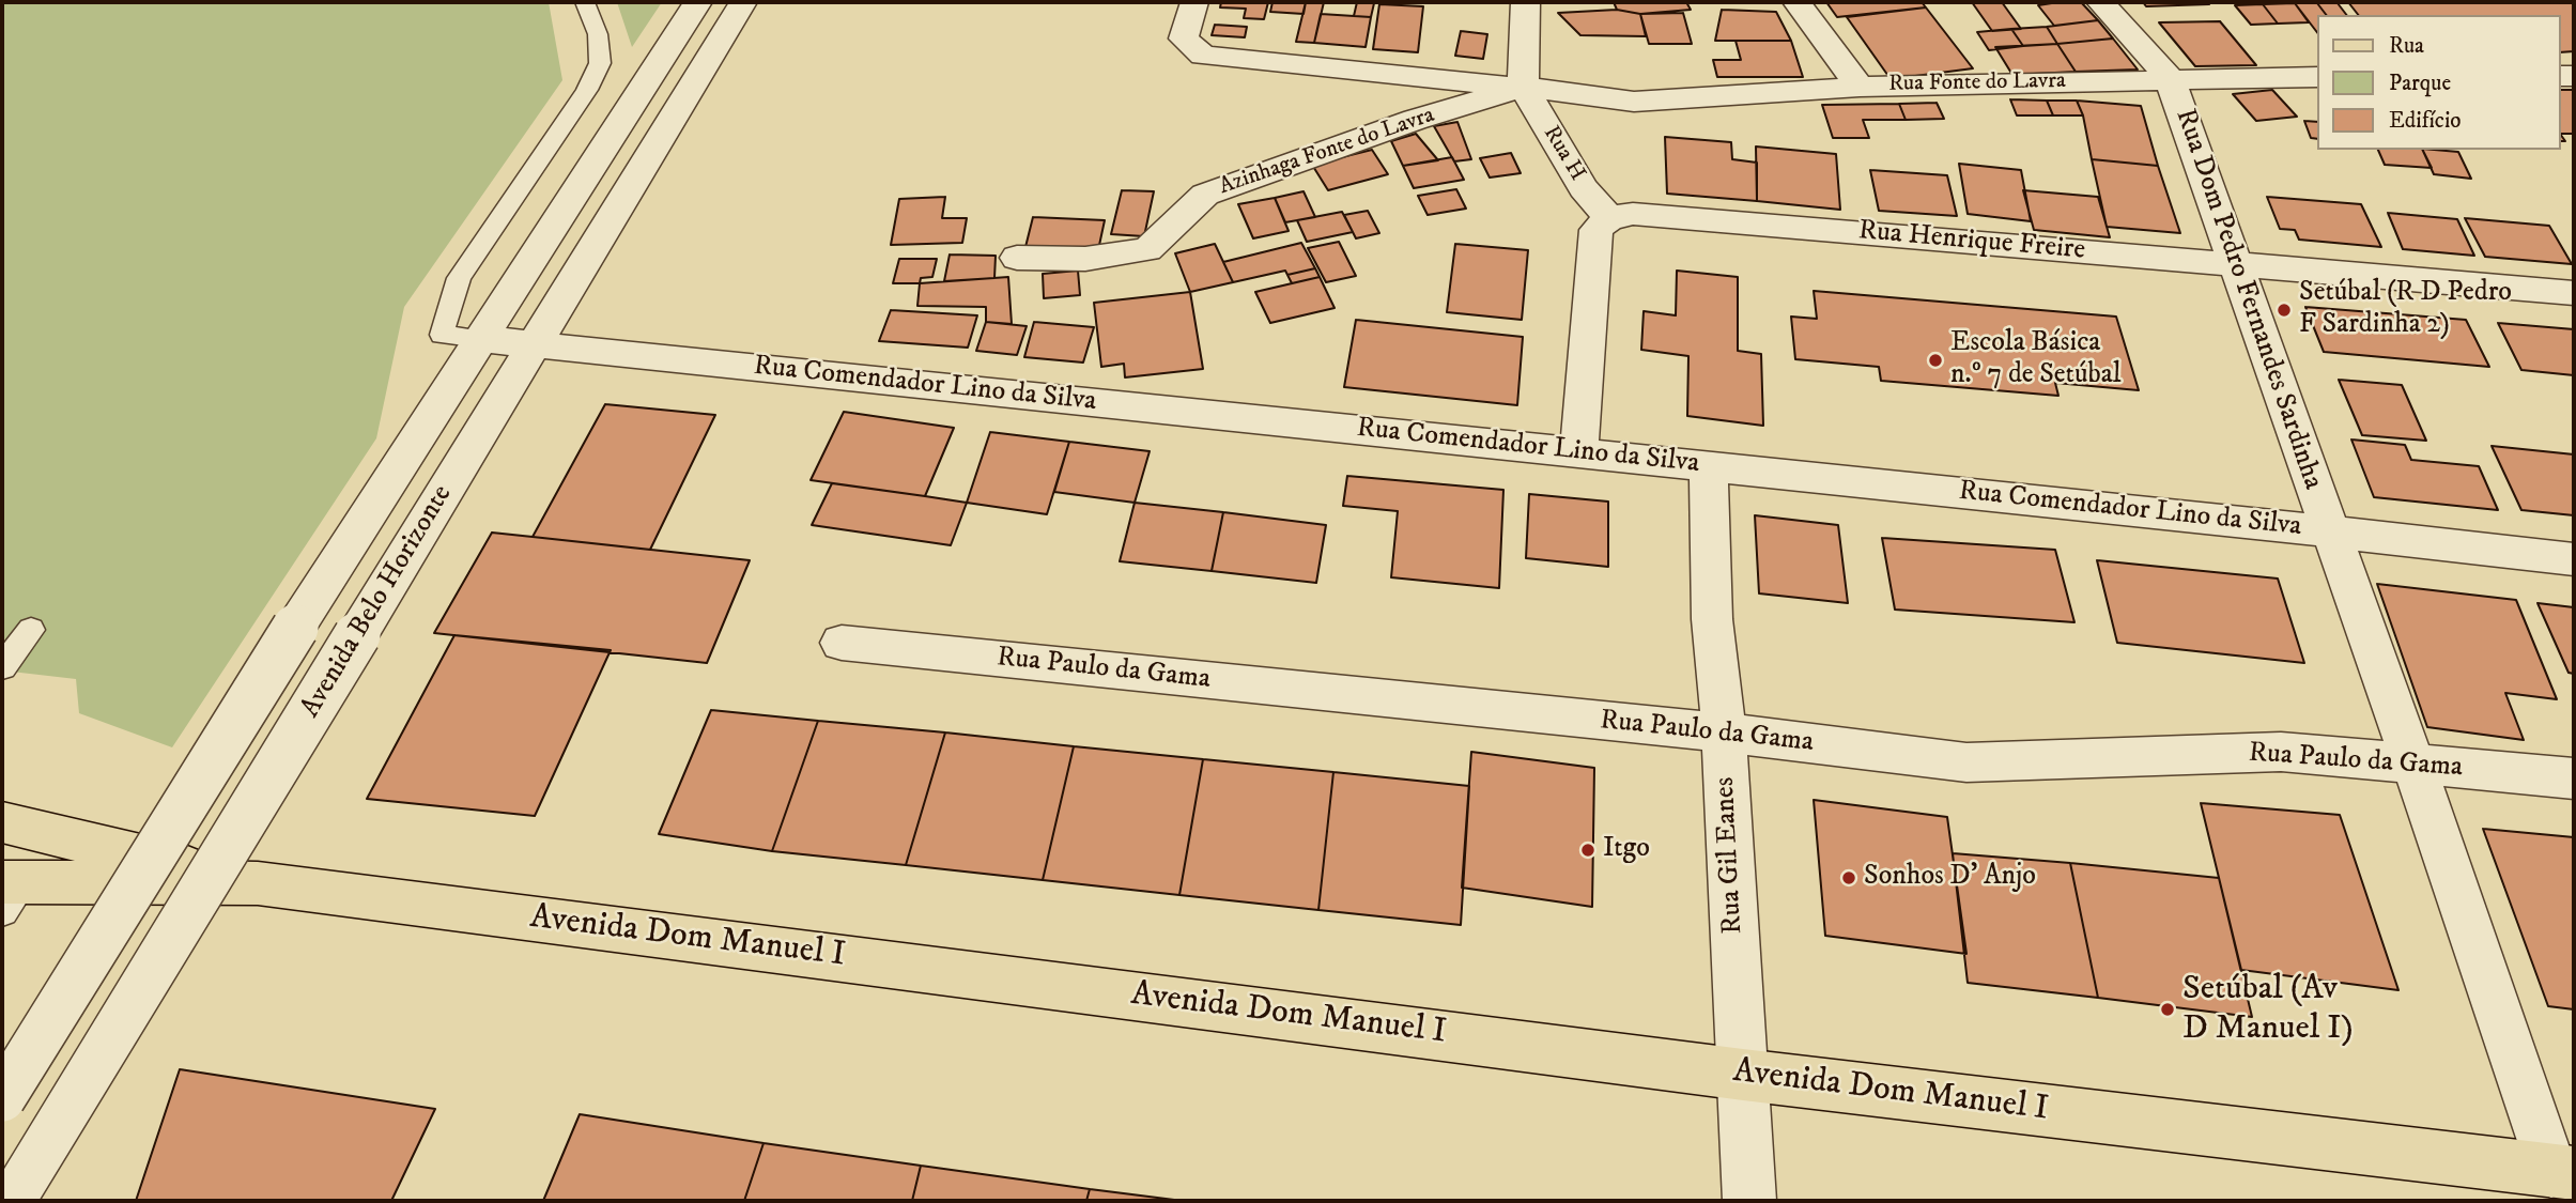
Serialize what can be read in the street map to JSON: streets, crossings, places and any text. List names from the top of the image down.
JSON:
{
  "streets": {
    "main road": ["Avenida Dom Manuel I"],
    "street": [
      "Rua Fonte do Lavra",
      "Azinhaga Fonte do Lavra",
      "Rua H",
      "Rua Henrique Freire",
      "Rua Dom Pedro Fernandes Sardinha",
      "Rua Comendador Lino da Silva",
      "Avenida Belo Horizonte",
      "Rua Paulo da Gama",
      "Rua Gil Eanes"
    ]
  },
  "crossings": [
    ["Rua Fonte do Lavra", "Rua H"],
    ["Rua Fonte do Lavra", "Rua Dom Pedro Fernandes Sardinha"],
    ["Azinhaga Fonte do Lavra", "Rua H"],
    ["Rua H", "Rua Henrique Freire"],
    ["Rua Henrique Freire", "Rua Dom Pedro Fernandes Sardinha"],
    ["Rua Dom Pedro Fernandes Sardinha", "Rua Comendador Lino da Silva"],
    ["Rua Dom Pedro Fernandes Sardinha", "Rua Paulo da Gama"],
    ["Rua Dom Pedro Fernandes Sardinha", "Avenida Dom Manuel I"],
    ["Rua Comendador Lino da Silva", "Avenida Belo Horizonte"],
    ["Rua Comendador Lino da Silva", "Rua Gil Eanes"],
    ["Rua Paulo da Gama", "Rua Gil Eanes"],
    ["Rua Gil Eanes", "Avenida Dom Manuel I"]
  ],
  "places": [
    "Setúbal (R D Pedro F Sardinha 2)",
    "Escola Básica n.º 7 de Setúbal",
    "Itgo",
    "Sonhos D' Anjo",
    "Setúbal (Av D Manuel I)"
  ],
  "legend": ["Rua", "Parque", "Edifício"]
}
